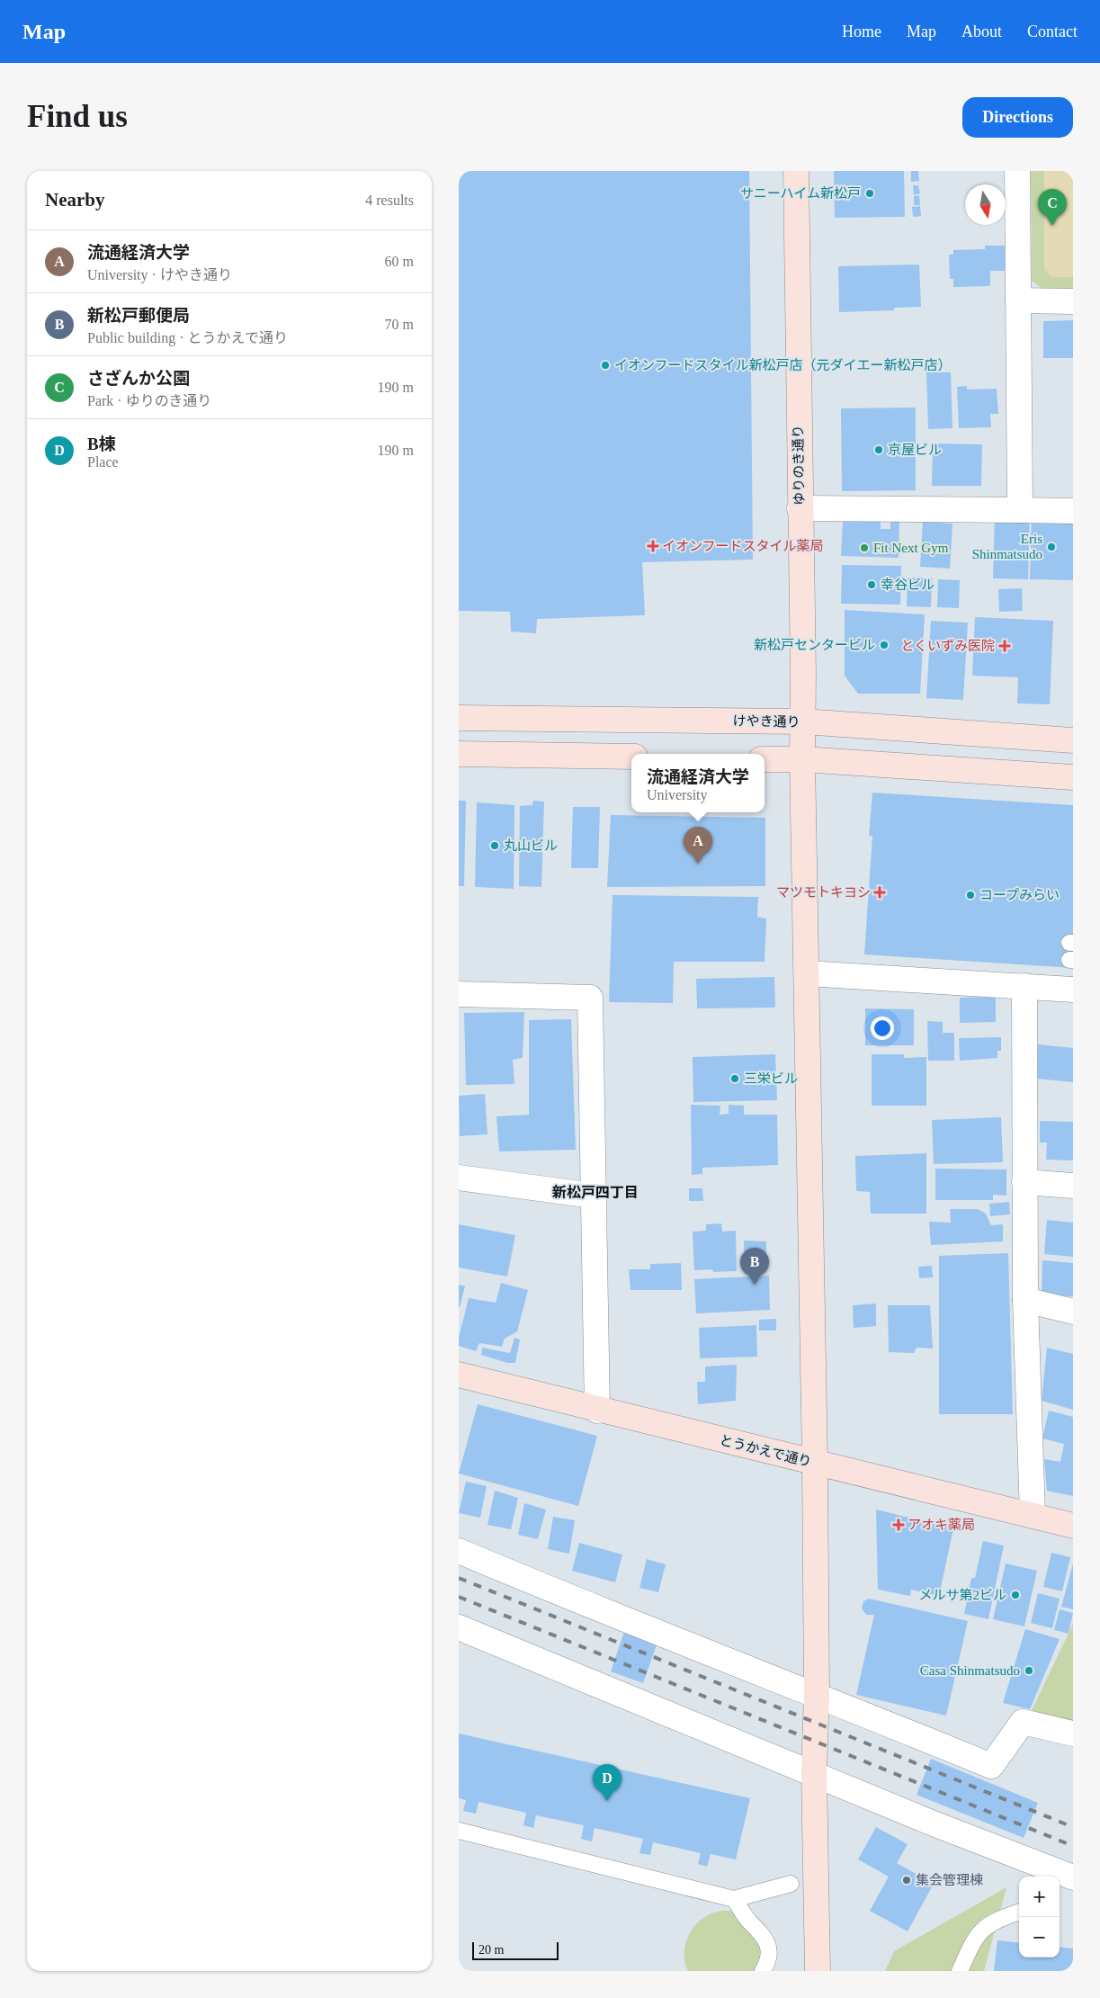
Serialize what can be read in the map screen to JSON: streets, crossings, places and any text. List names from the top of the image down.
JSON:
{
  "streets": {
    "street": ["ゆりのき通り", "けやき通り", "とうかえで通り"]
  },
  "crossings": [
    ["ゆりのき通り", "けやき通り"],
    ["ゆりのき通り", "とうかえで通り"]
  ],
  "districts": ["新松戸四丁目"],
  "places": {
    "other": [
      "サニーハイム新松戸",
      "イオンフードスタイル新松戸店（元ダイエー新松戸店）",
      "京屋ビル",
      "Eris Shinmatsudo",
      "Fit Next Gym",
      "幸谷ビル",
      "新松戸センタービル",
      "丸山ビル",
      "コープみらい",
      "三栄ビル",
      "メルサ第2ビル",
      "Casa Shinmatsudo",
      "集会管理棟"
    ],
    "health": [
      "イオンフードスタイル薬局",
      "とくいずみ医院",
      "マツモトキヨシ",
      "アオキ薬局"
    ]
  },
  "scale_bar": "20 m",
  "north": "bottom",
  "page": {
    "header": "Map",
    "nav": [
      "Home",
      "Map",
      "About",
      "Contact"
    ],
    "buttons": "Directions",
    "title": "Find us",
    "heading": ["Nearby", "4 results"],
    "pins": [
      "C",
      "A",
      "B",
      "D"
    ],
    "list": [
      {
        "mark": "A",
        "name": "流通経済大学",
        "note": "University · けやき通り",
        "value": "60 m"
      },
      {
        "mark": "B",
        "name": "新松戸郵便局",
        "note": "Public building · とうかえで通り",
        "value": "70 m"
      },
      {
        "mark": "C",
        "name": "さざんか公園",
        "note": "Park · ゆりのき通り",
        "value": "190 m"
      },
      {
        "mark": "D",
        "name": "B棟",
        "note": "Place",
        "value": "190 m"
      }
    ],
    "popup": ["流通経済大学", "University"],
    "map_buttons": ["+", "−"],
    "scale": "20 m"
  }
}
